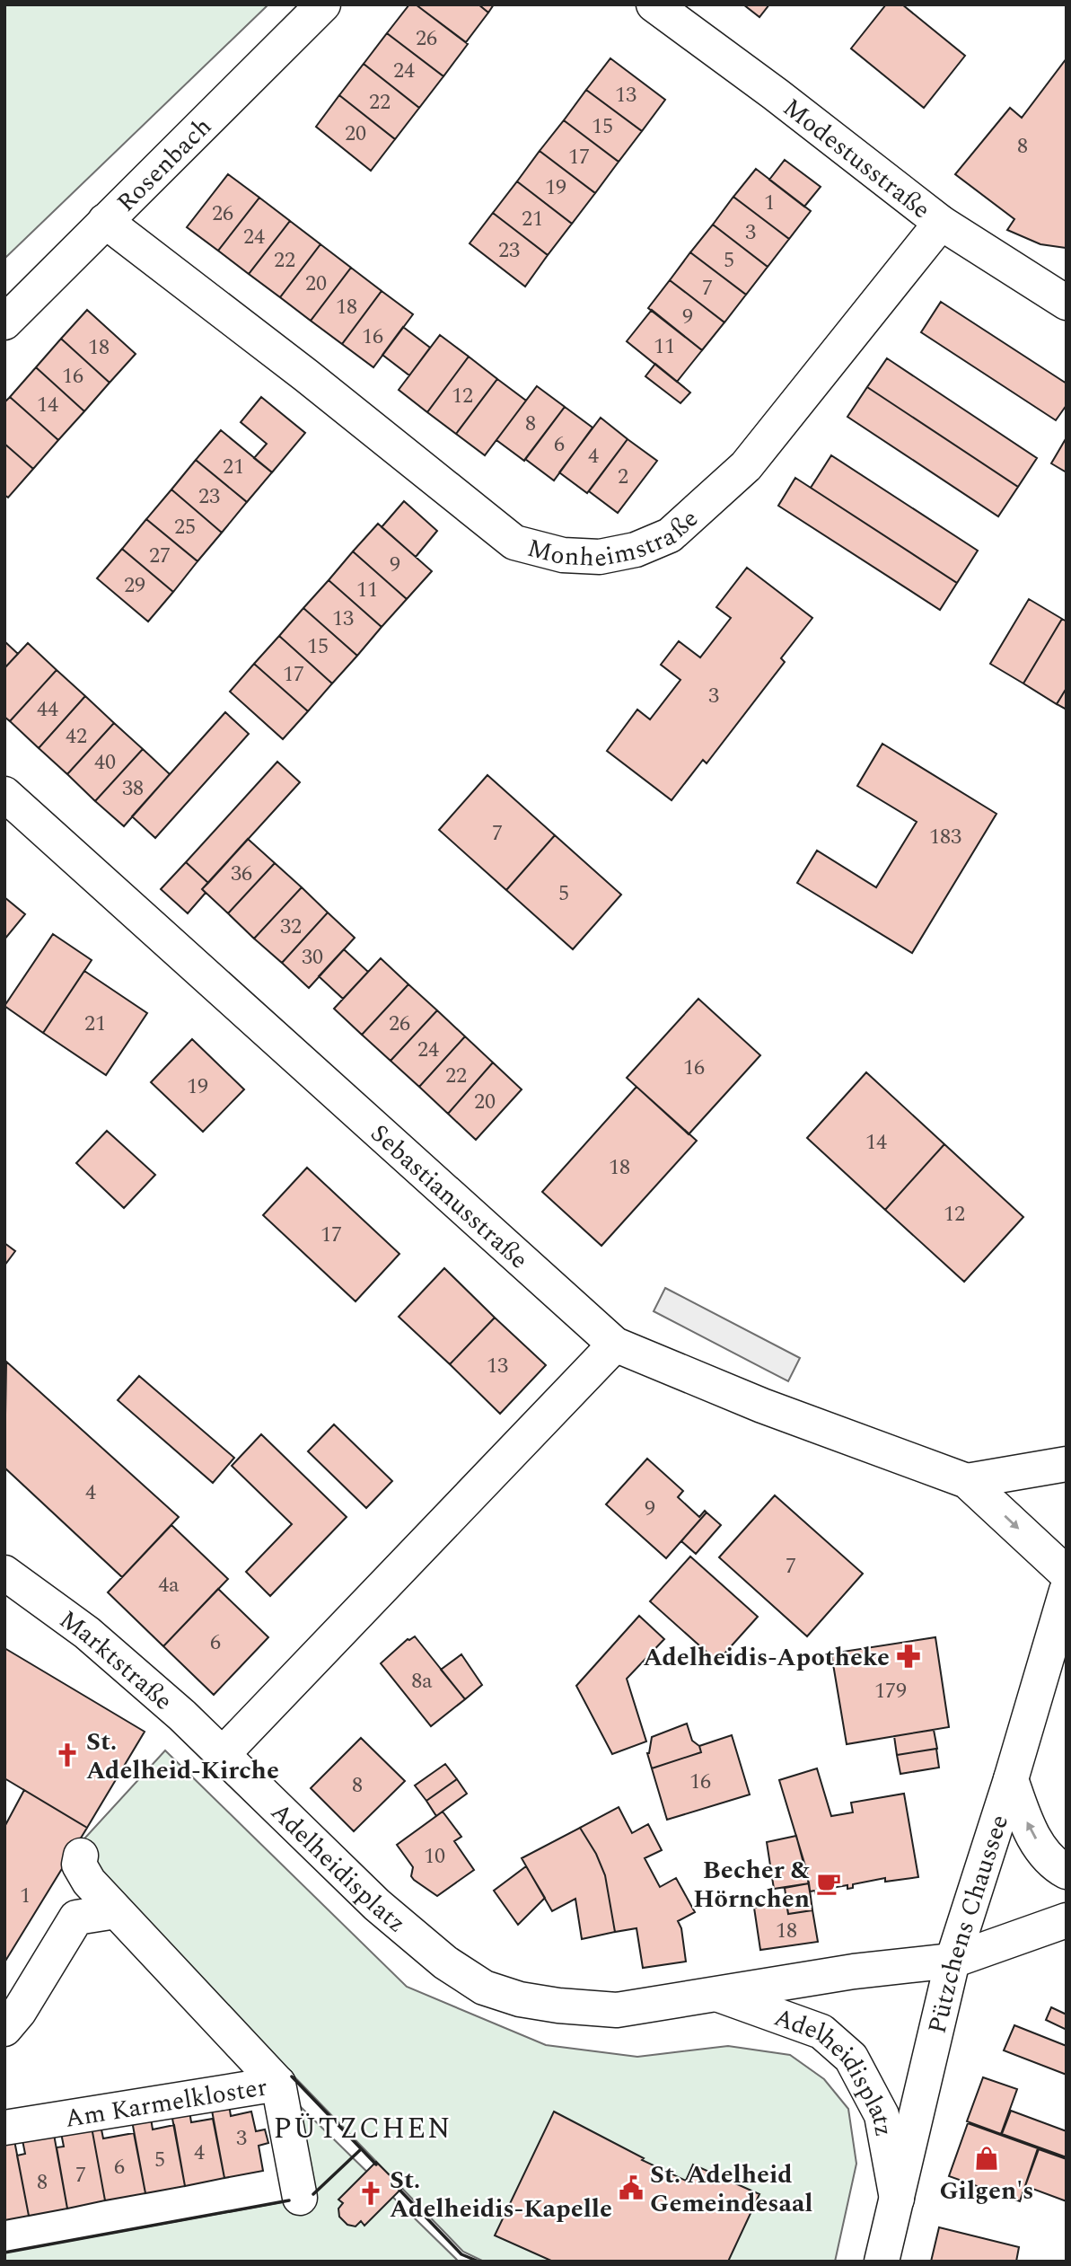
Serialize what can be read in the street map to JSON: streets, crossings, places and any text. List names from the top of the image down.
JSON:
{
  "streets": {
    "street": [
      "Modestusstraße",
      "Rosenbach",
      "Monheimstraße",
      "Sebastianusstraße",
      "Marktstraße",
      "Adelheidisplatz",
      "Pützchens Chaussee",
      "Am Karmelkloster"
    ]
  },
  "crossings": [
    ["Modestusstraße", "Monheimstraße"],
    ["Rosenbach", "Monheimstraße"],
    ["Marktstraße", "Adelheidisplatz"],
    ["Adelheidisplatz", "Pützchens Chaussee"]
  ],
  "districts": ["PÜTZCHEN"],
  "places": {
    "pharmacy": ["Adelheidis-Apotheke"],
    "church": ["St. Adelheid-Kirche", "St. Adelheidis-Kapelle"],
    "cafe": ["Becher & Hörnchen"],
    "shop": ["Gilgen's"],
    "public building": ["St. Adelheid Gemeindesaal"]
  },
  "house_numbers": [
    "26",
    "24",
    "13",
    "22",
    "15",
    "20",
    "8",
    "17",
    "19",
    "1",
    "26",
    "21",
    "3",
    "24",
    "23",
    "22",
    "5",
    "20",
    "7",
    "18",
    "9",
    "16",
    "11",
    "18",
    "16",
    "12",
    "14",
    "8",
    "6",
    "4",
    "21",
    "2",
    "23",
    "25",
    "27",
    "9",
    "29",
    "11",
    "13",
    "15",
    "17",
    "3",
    "44",
    "42",
    "40",
    "38",
    "7",
    "183",
    "36",
    "5",
    "32",
    "30",
    "21",
    "26",
    "24",
    "16",
    "22",
    "19",
    "20",
    "14",
    "18",
    "12",
    "17",
    "13",
    "4",
    "9",
    "7",
    "4a",
    "6",
    "8a",
    "179",
    "16",
    "8",
    "10",
    "1",
    "18",
    "3",
    "4",
    "5",
    "6",
    "7",
    "8"
  ]
}
